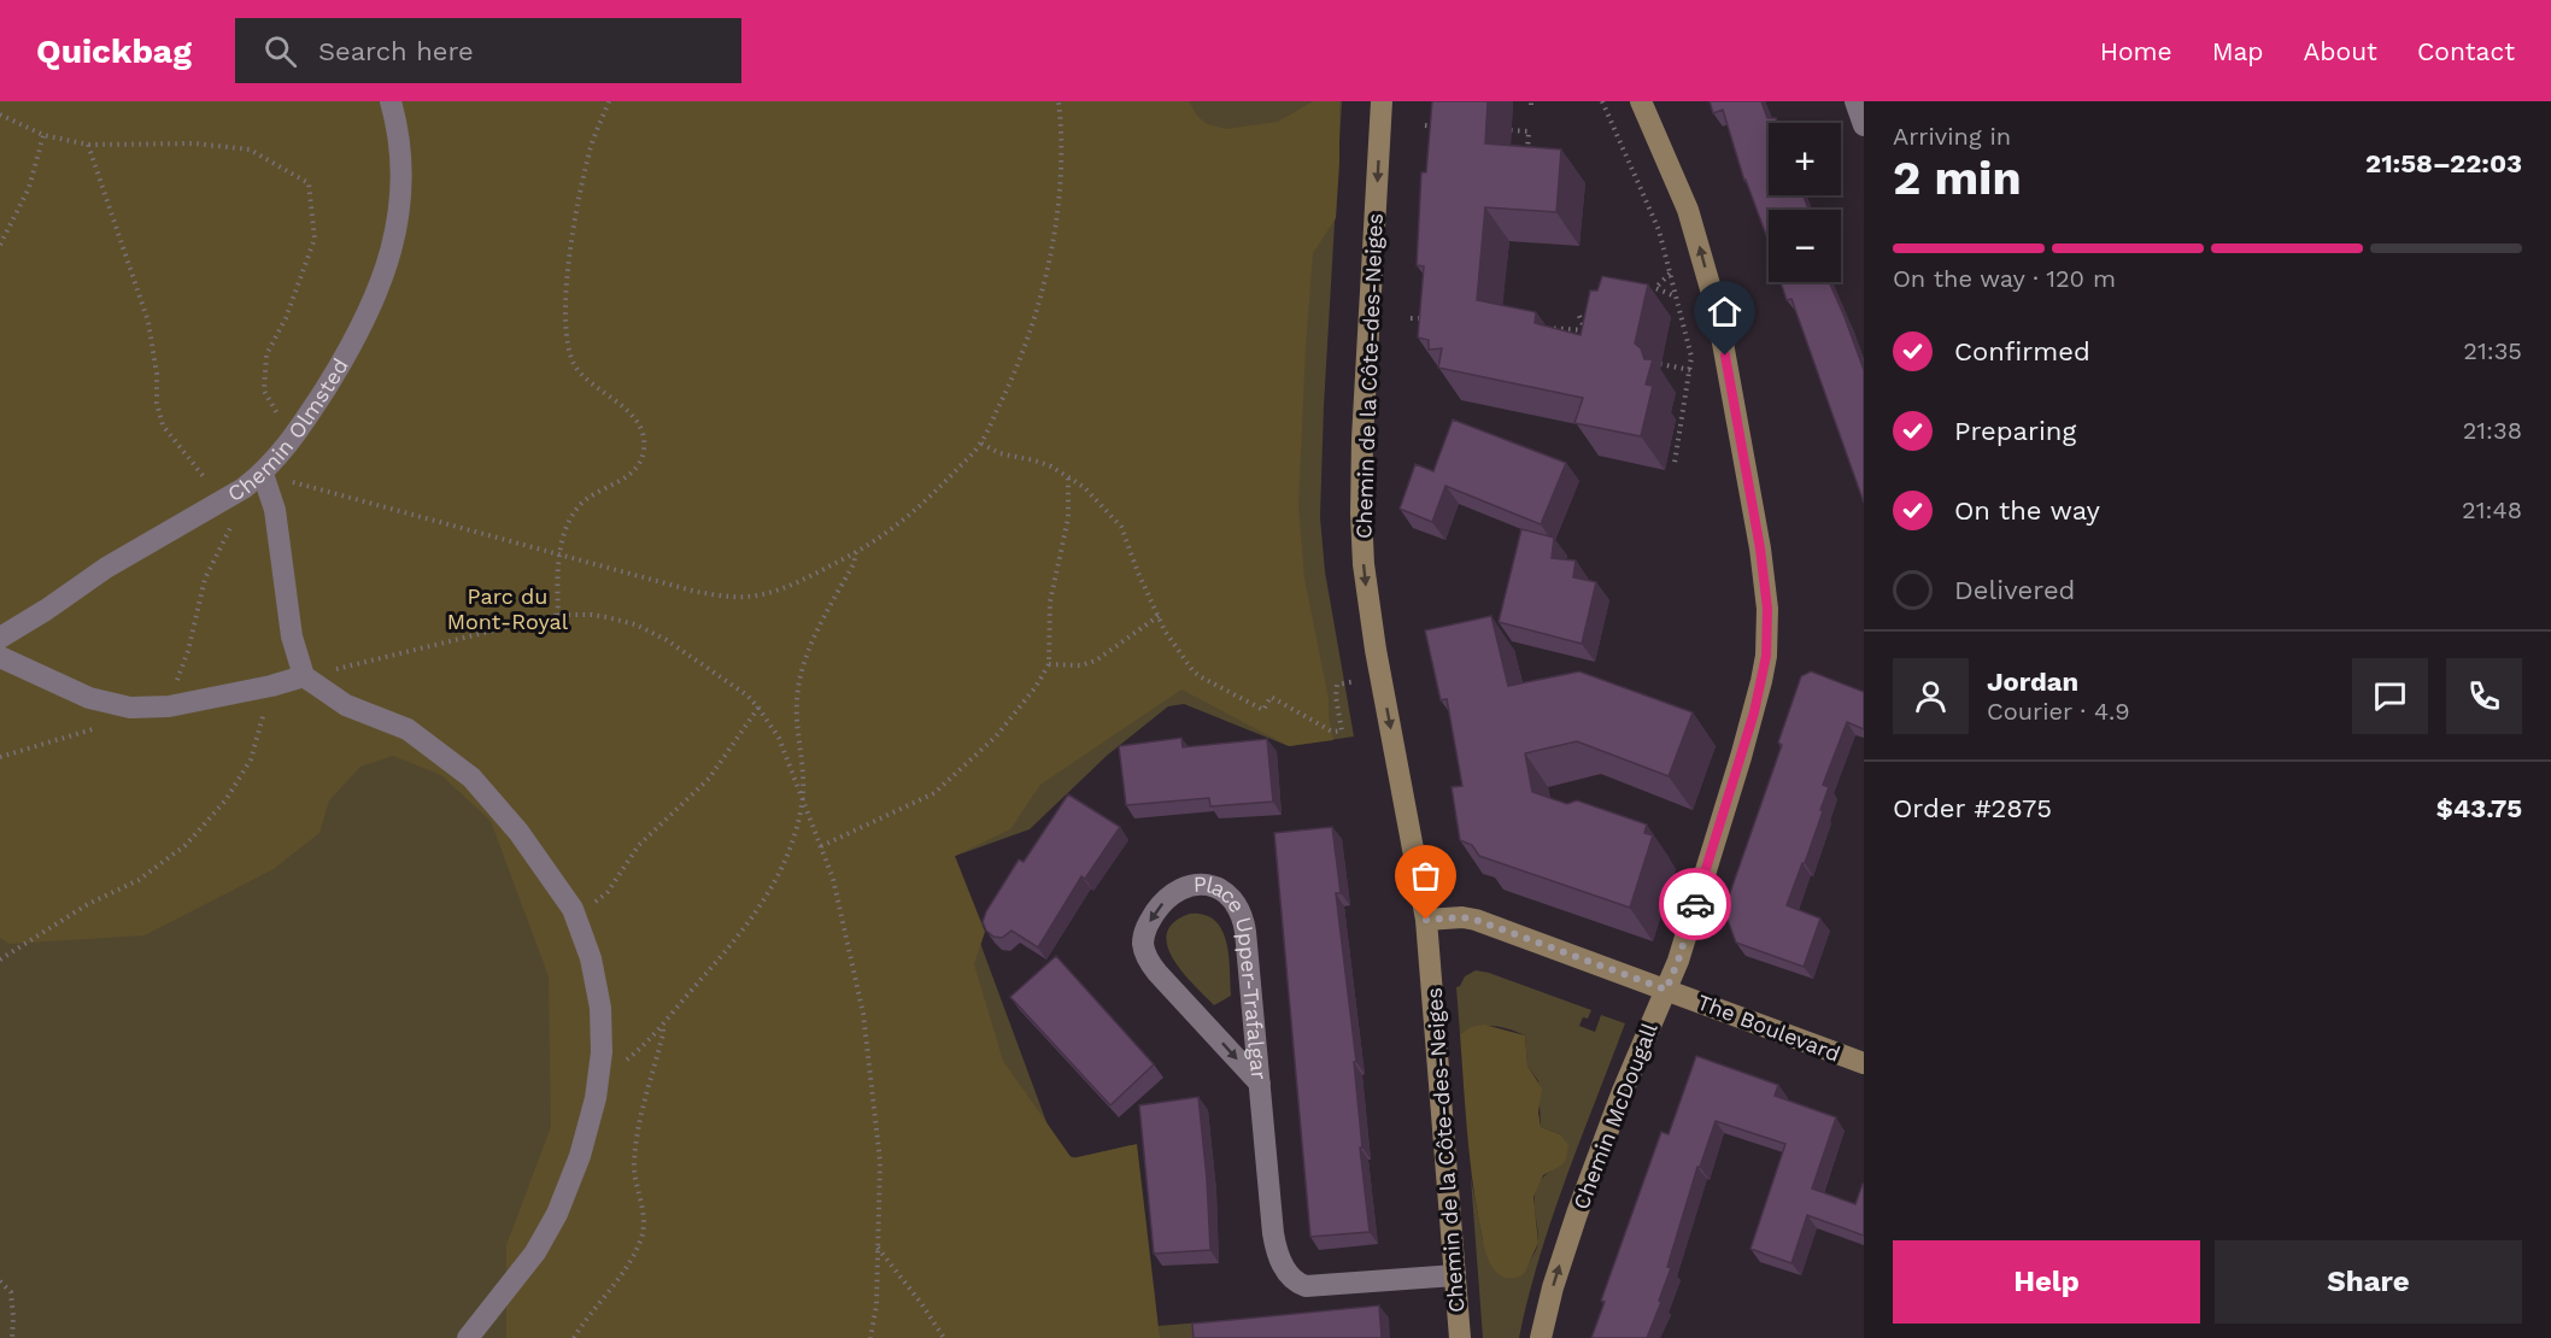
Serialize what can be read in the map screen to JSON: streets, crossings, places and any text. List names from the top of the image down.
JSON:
{
  "streets": {
    "main road": ["Chemin de la Côte-des-Neiges", "The Boulevard", "Chemin McDougall"],
    "street": ["Chemin Olmsted", "Place Upper-Trafalgar"]
  },
  "crossings": [
    ["Chemin de la Côte-des-Neiges", "The Boulevard"],
    ["The Boulevard", "Chemin McDougall"]
  ],
  "one_way": ["Chemin de la Côte-des-Neiges", "Chemin McDougall"],
  "parks": ["Parc du Mont-Royal"],
  "page": {
    "header": "Quickbag",
    "search": "Search here",
    "nav": [
      "Home",
      "Map",
      "About",
      "Contact"
    ],
    "heading": ["2 min", "Arriving in", "21:58–22:03"],
    "panel": [
      "Jordan",
      "Courier · 4.9",
      "Order #2875",
      "$43.75"
    ],
    "map_buttons": ["+", "−"],
    "bar": "On the way · 120 m",
    "list": [
      ["Confirmed", "21:35"],
      ["Preparing", "21:38"],
      ["On the way", "21:48"],
      "Delivered"
    ],
    "buttons": ["Help", "Share"]
  }
}
